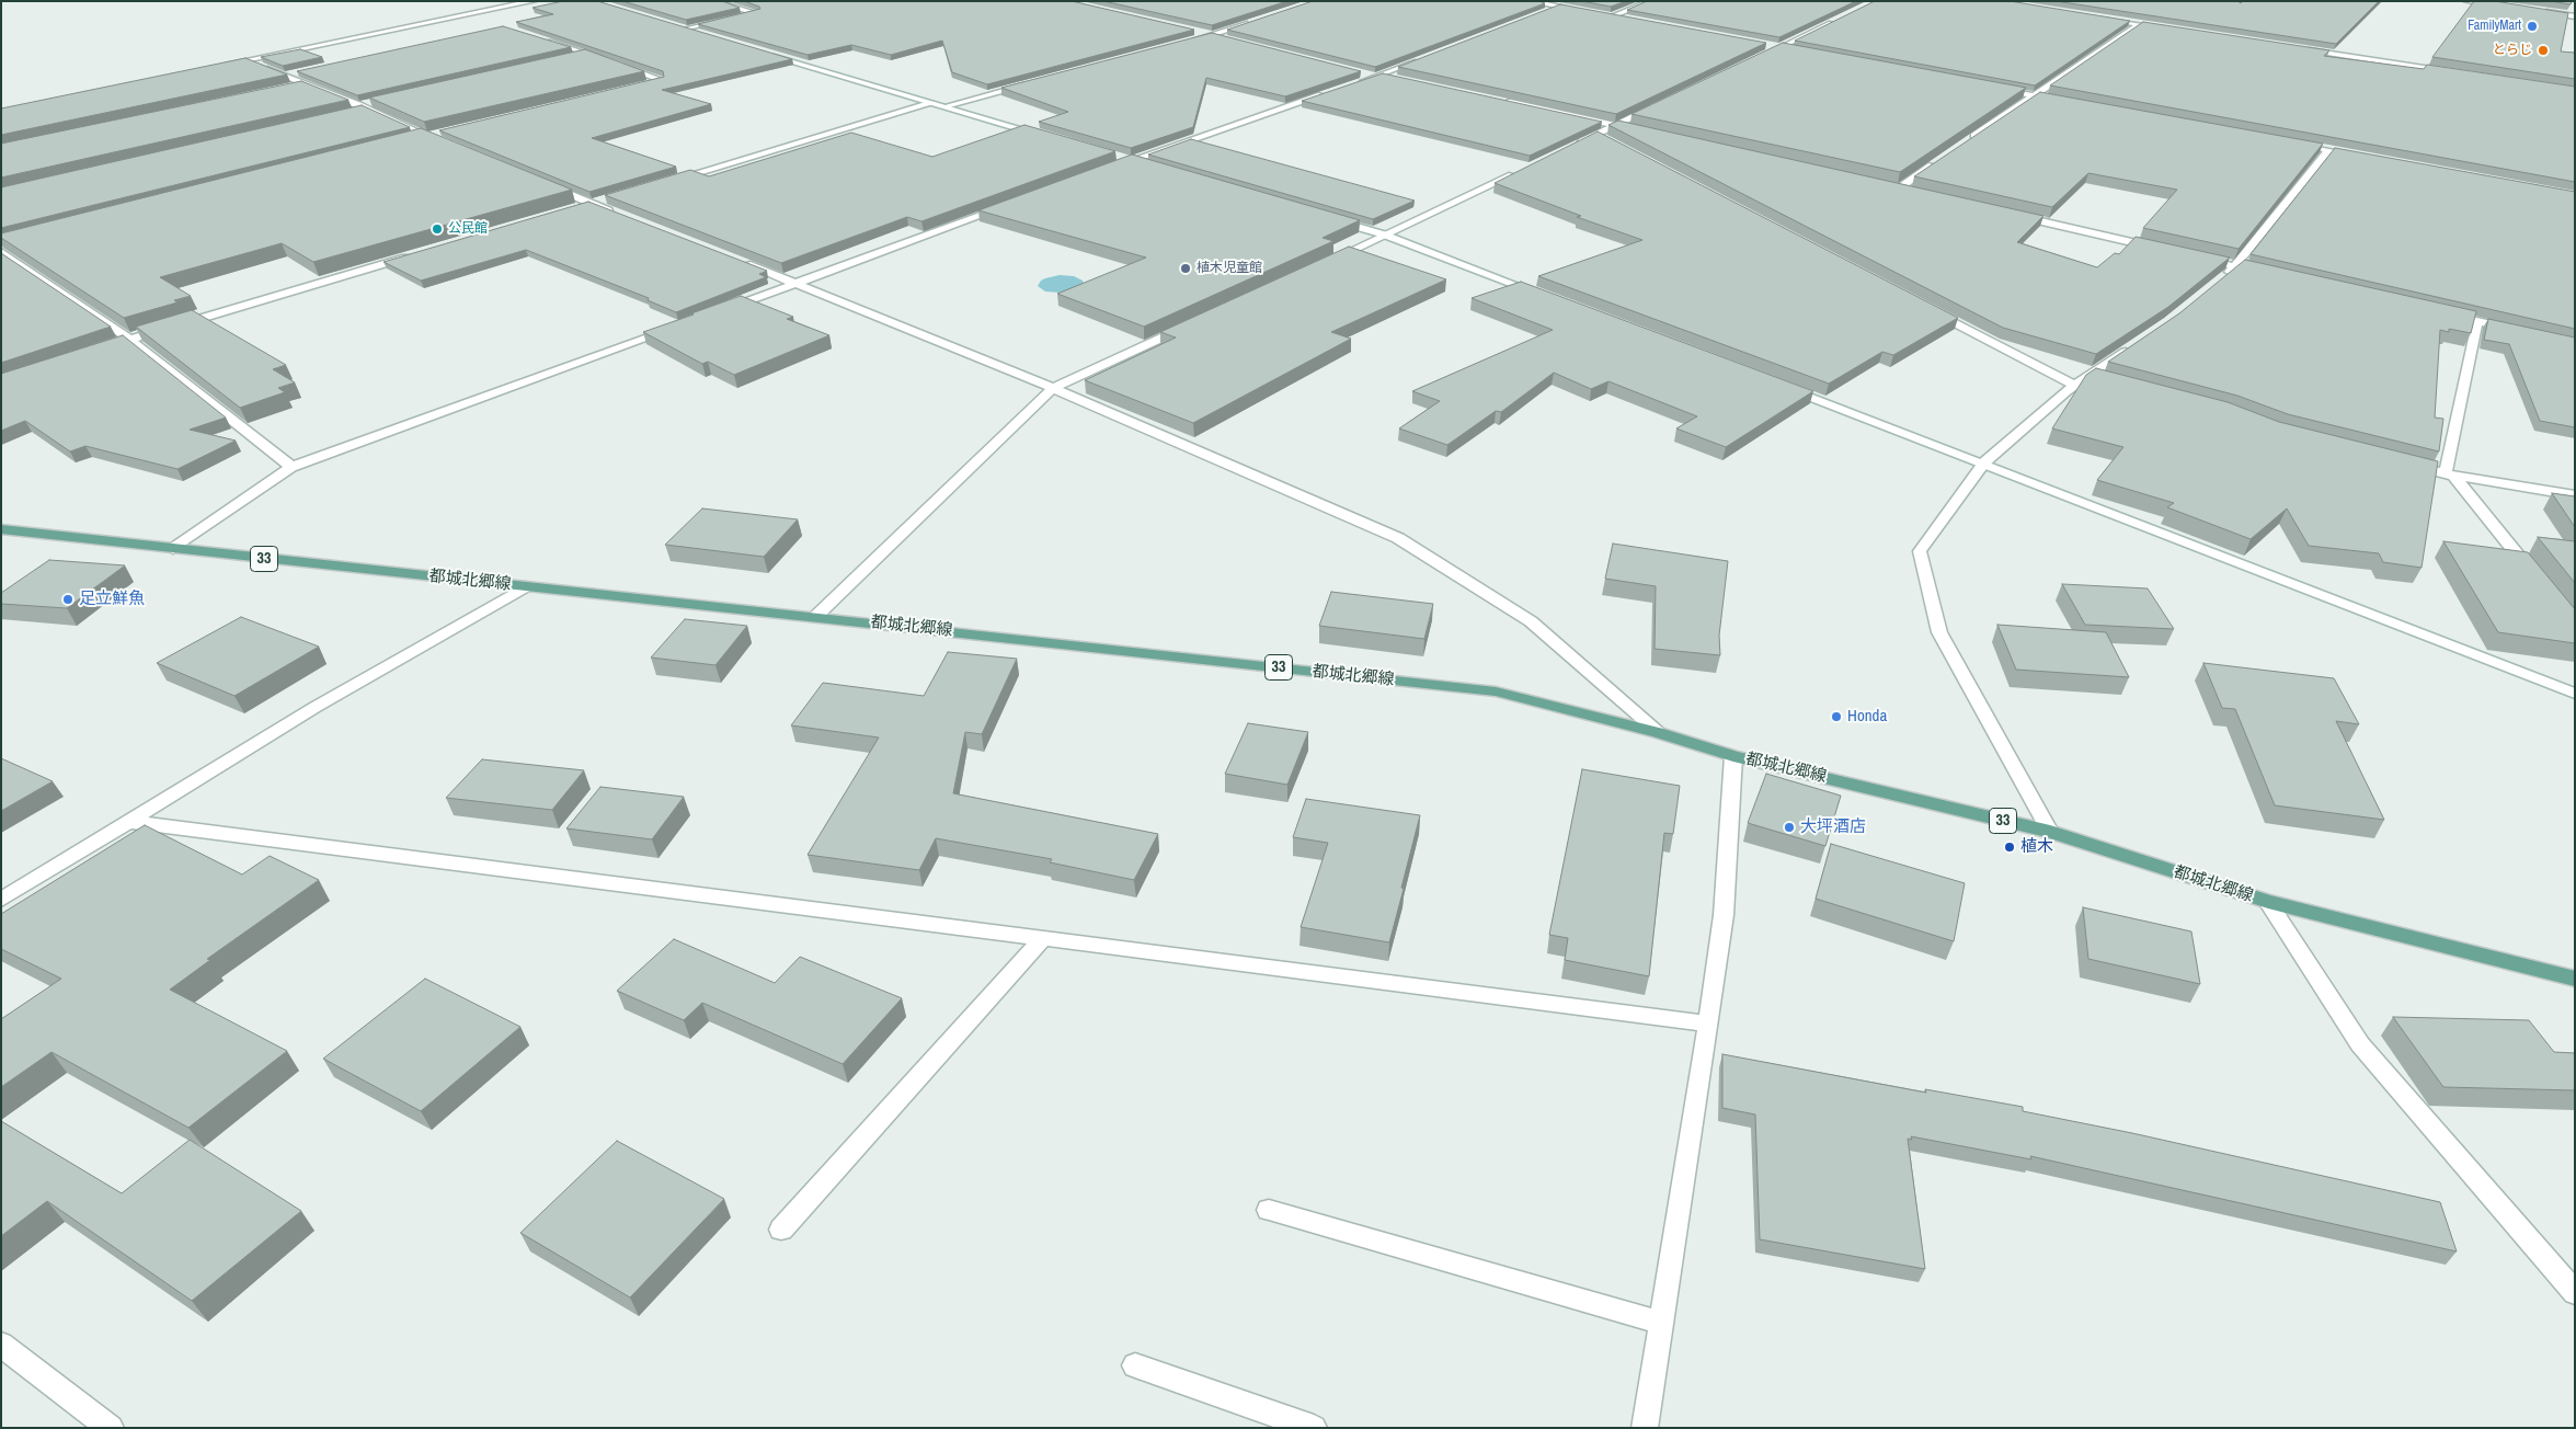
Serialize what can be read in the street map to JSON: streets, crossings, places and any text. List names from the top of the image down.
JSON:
{
  "streets": {
    "main road": ["33", "都城北郷線"]
  },
  "places": [
    "FamilyMart",
    "とらじ",
    "公民館",
    "植木児童館",
    "足立鮮魚",
    "Honda",
    "大坪酒店",
    "植木"
  ]
}
